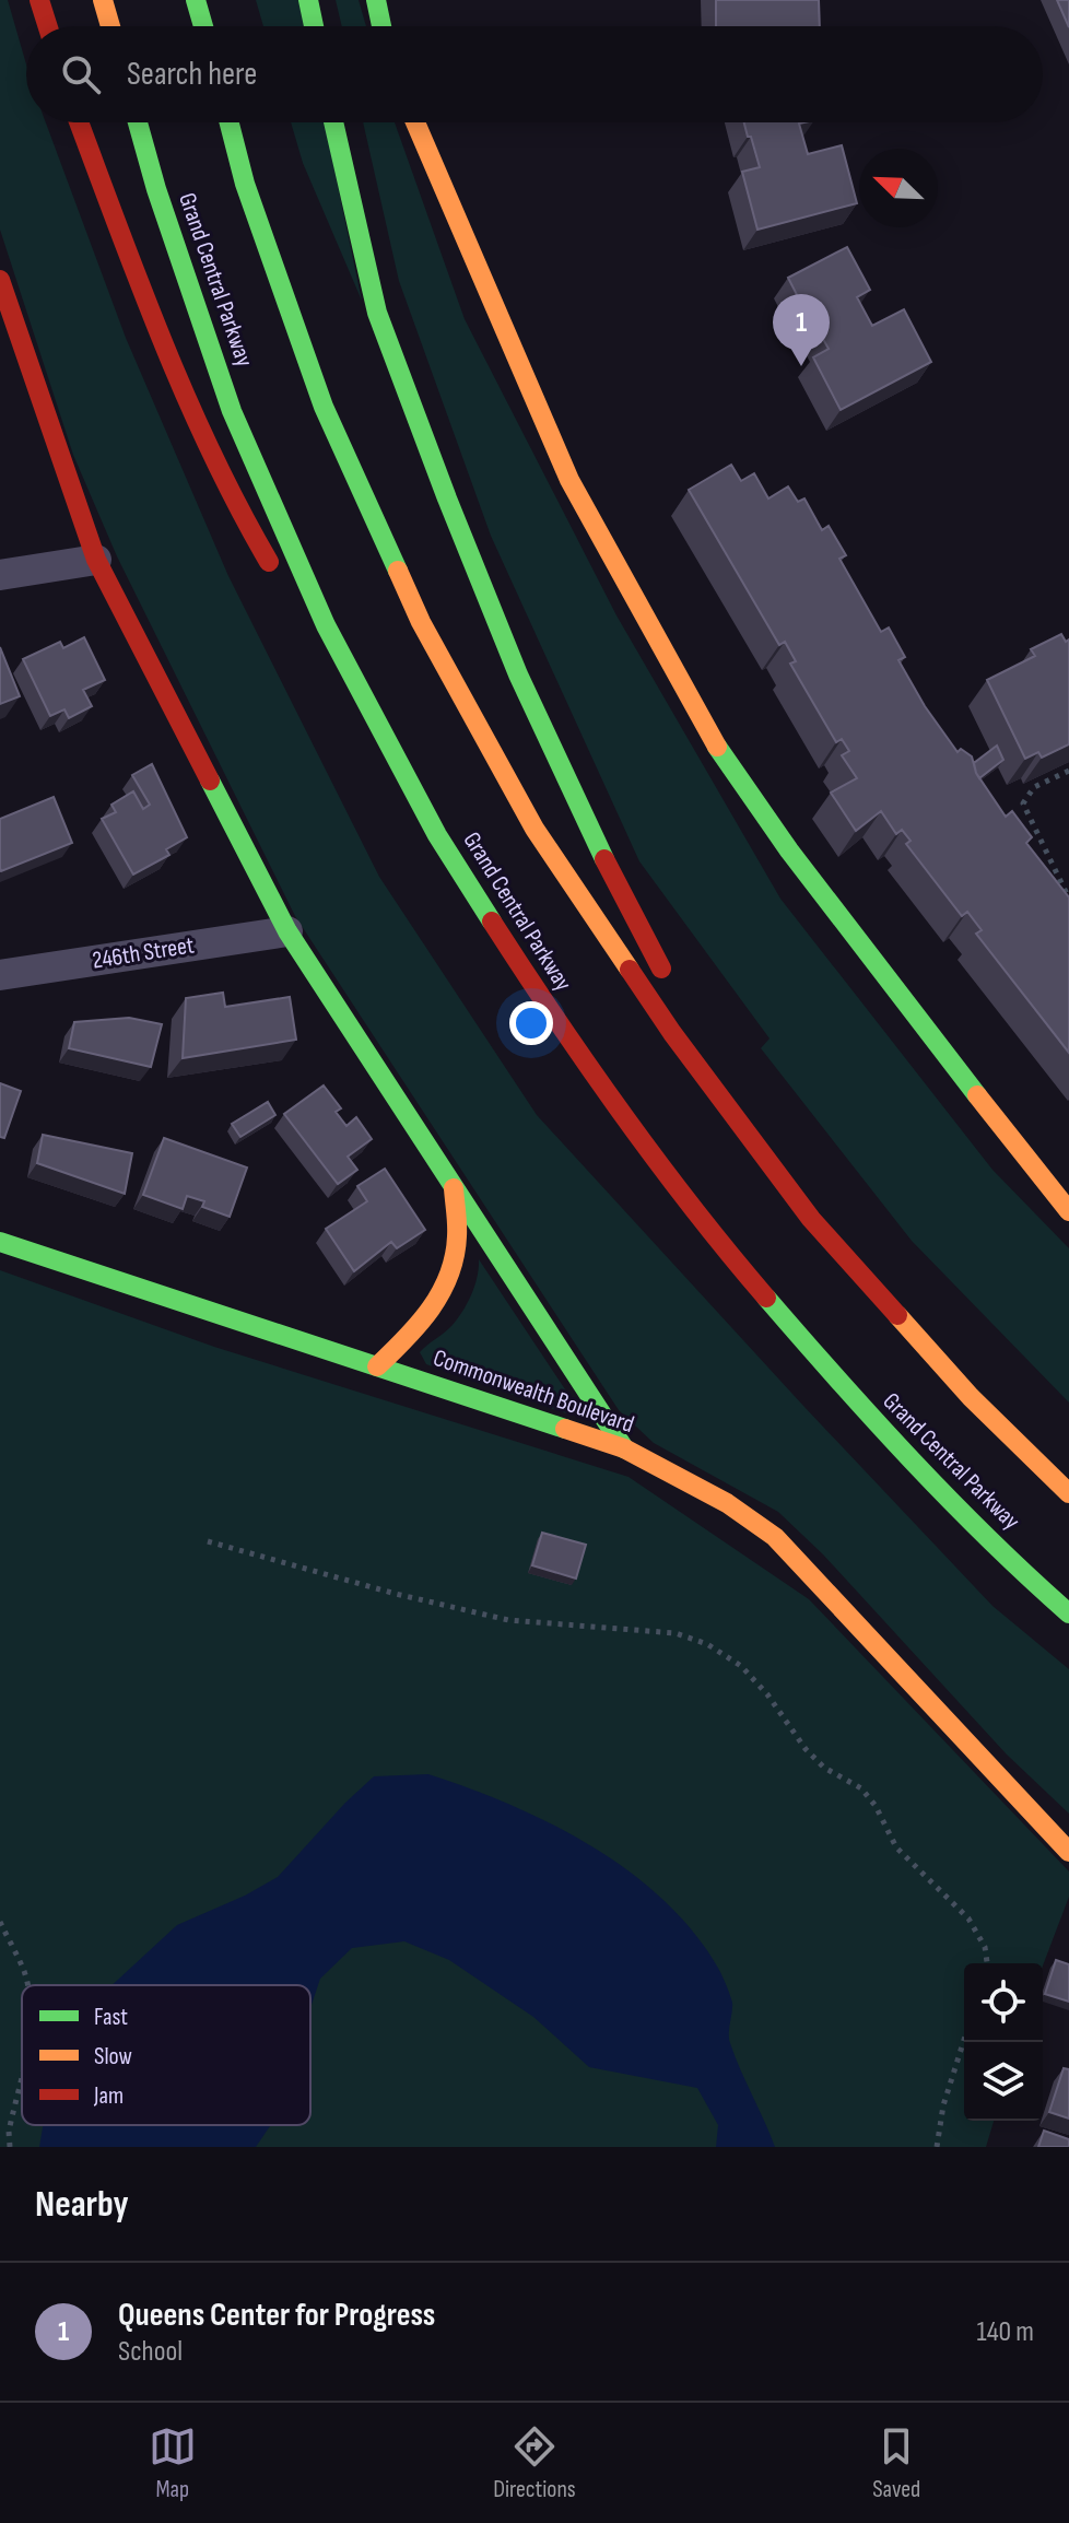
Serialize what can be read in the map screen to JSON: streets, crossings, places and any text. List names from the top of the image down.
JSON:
{
  "streets": {
    "main road": ["Grand Central Parkway", "Commonwealth Boulevard"],
    "street": ["246th Street"]
  },
  "legend": ["Fast", "Slow", "Jam"],
  "north": "top left",
  "page": {
    "search": "Search here",
    "pins": "1",
    "heading": "Nearby",
    "list": [
      {
        "mark": "1",
        "name": "Queens Center for Progress",
        "note": "School",
        "value": "140 m"
      }
    ],
    "nav": ["Map", "Directions", "Saved"]
  }
}
